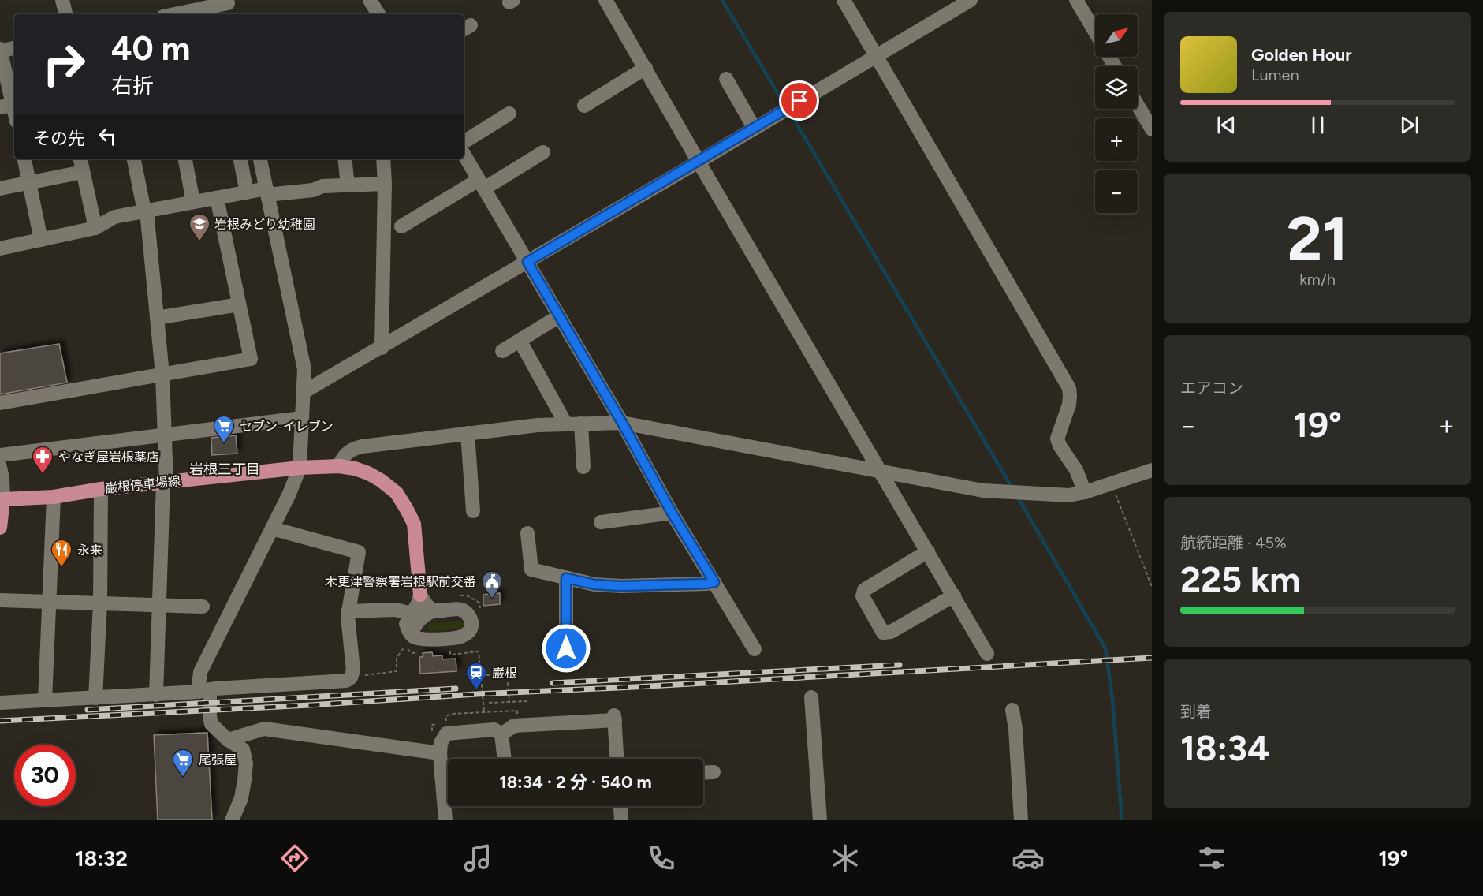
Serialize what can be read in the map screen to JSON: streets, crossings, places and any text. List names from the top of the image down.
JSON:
{
  "streets": {
    "main road": ["巌根停車場線"]
  },
  "districts": ["岩根三丁目"],
  "places": {
    "school or university": ["岩根みどり幼稚園"],
    "supermarket": ["セブン-イレブン", "尾張屋"],
    "pharmacy": ["やなぎ屋岩根薬店"],
    "restaurant": ["永来"],
    "public building": ["木更津警察署岩根駅前交番"],
    "station": ["巌根"]
  },
  "north": "top right",
  "page": {
    "map_buttons": ["+", "−"],
    "turn": ["40 m", "右折"],
    "song": ["Golden Hour", "Lumen"],
    "then": "その先",
    "tile": [
      ["21", "km/h"],
      "エアコン",
      ["航続距離 · 45%", "225 km"],
      ["到着", "18:34"]
    ],
    "heat": ["−", "19°", "+"],
    "limit": "30",
    "trip": "18:34 · 2 分 · 540 m",
    "tabs": ["18:32", "19°"]
  }
}
